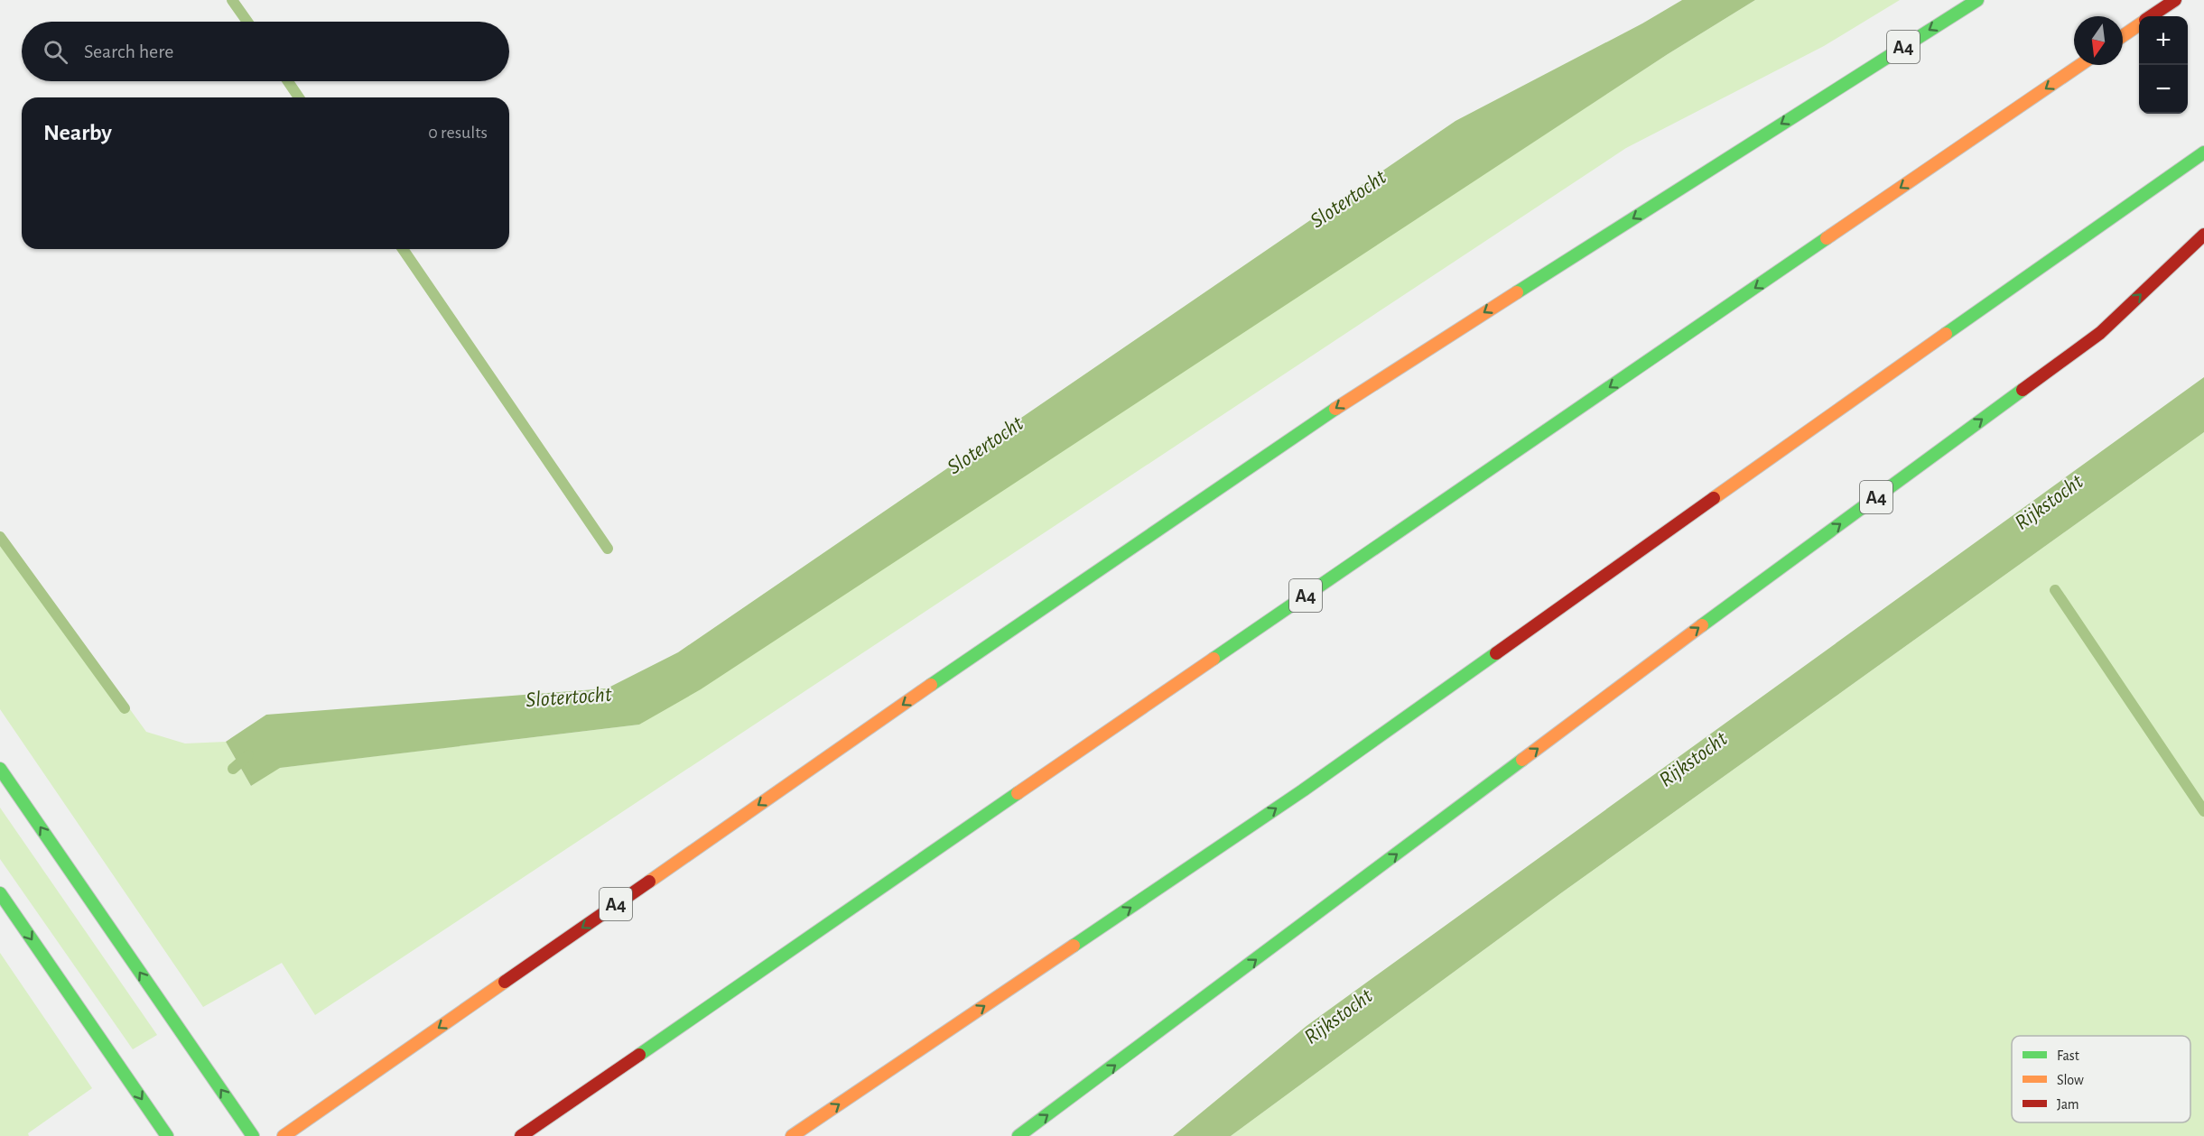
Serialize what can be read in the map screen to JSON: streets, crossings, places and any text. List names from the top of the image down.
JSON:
{
  "streets": {
    "highway": ["A4"]
  },
  "water": ["Slotertocht", "Rijkstocht"],
  "legend": ["Fast", "Slow", "Jam"],
  "north": "bottom",
  "page": {
    "map_buttons": ["+", "−"],
    "search": "Search here",
    "heading": ["Nearby", "0 results"]
  }
}
